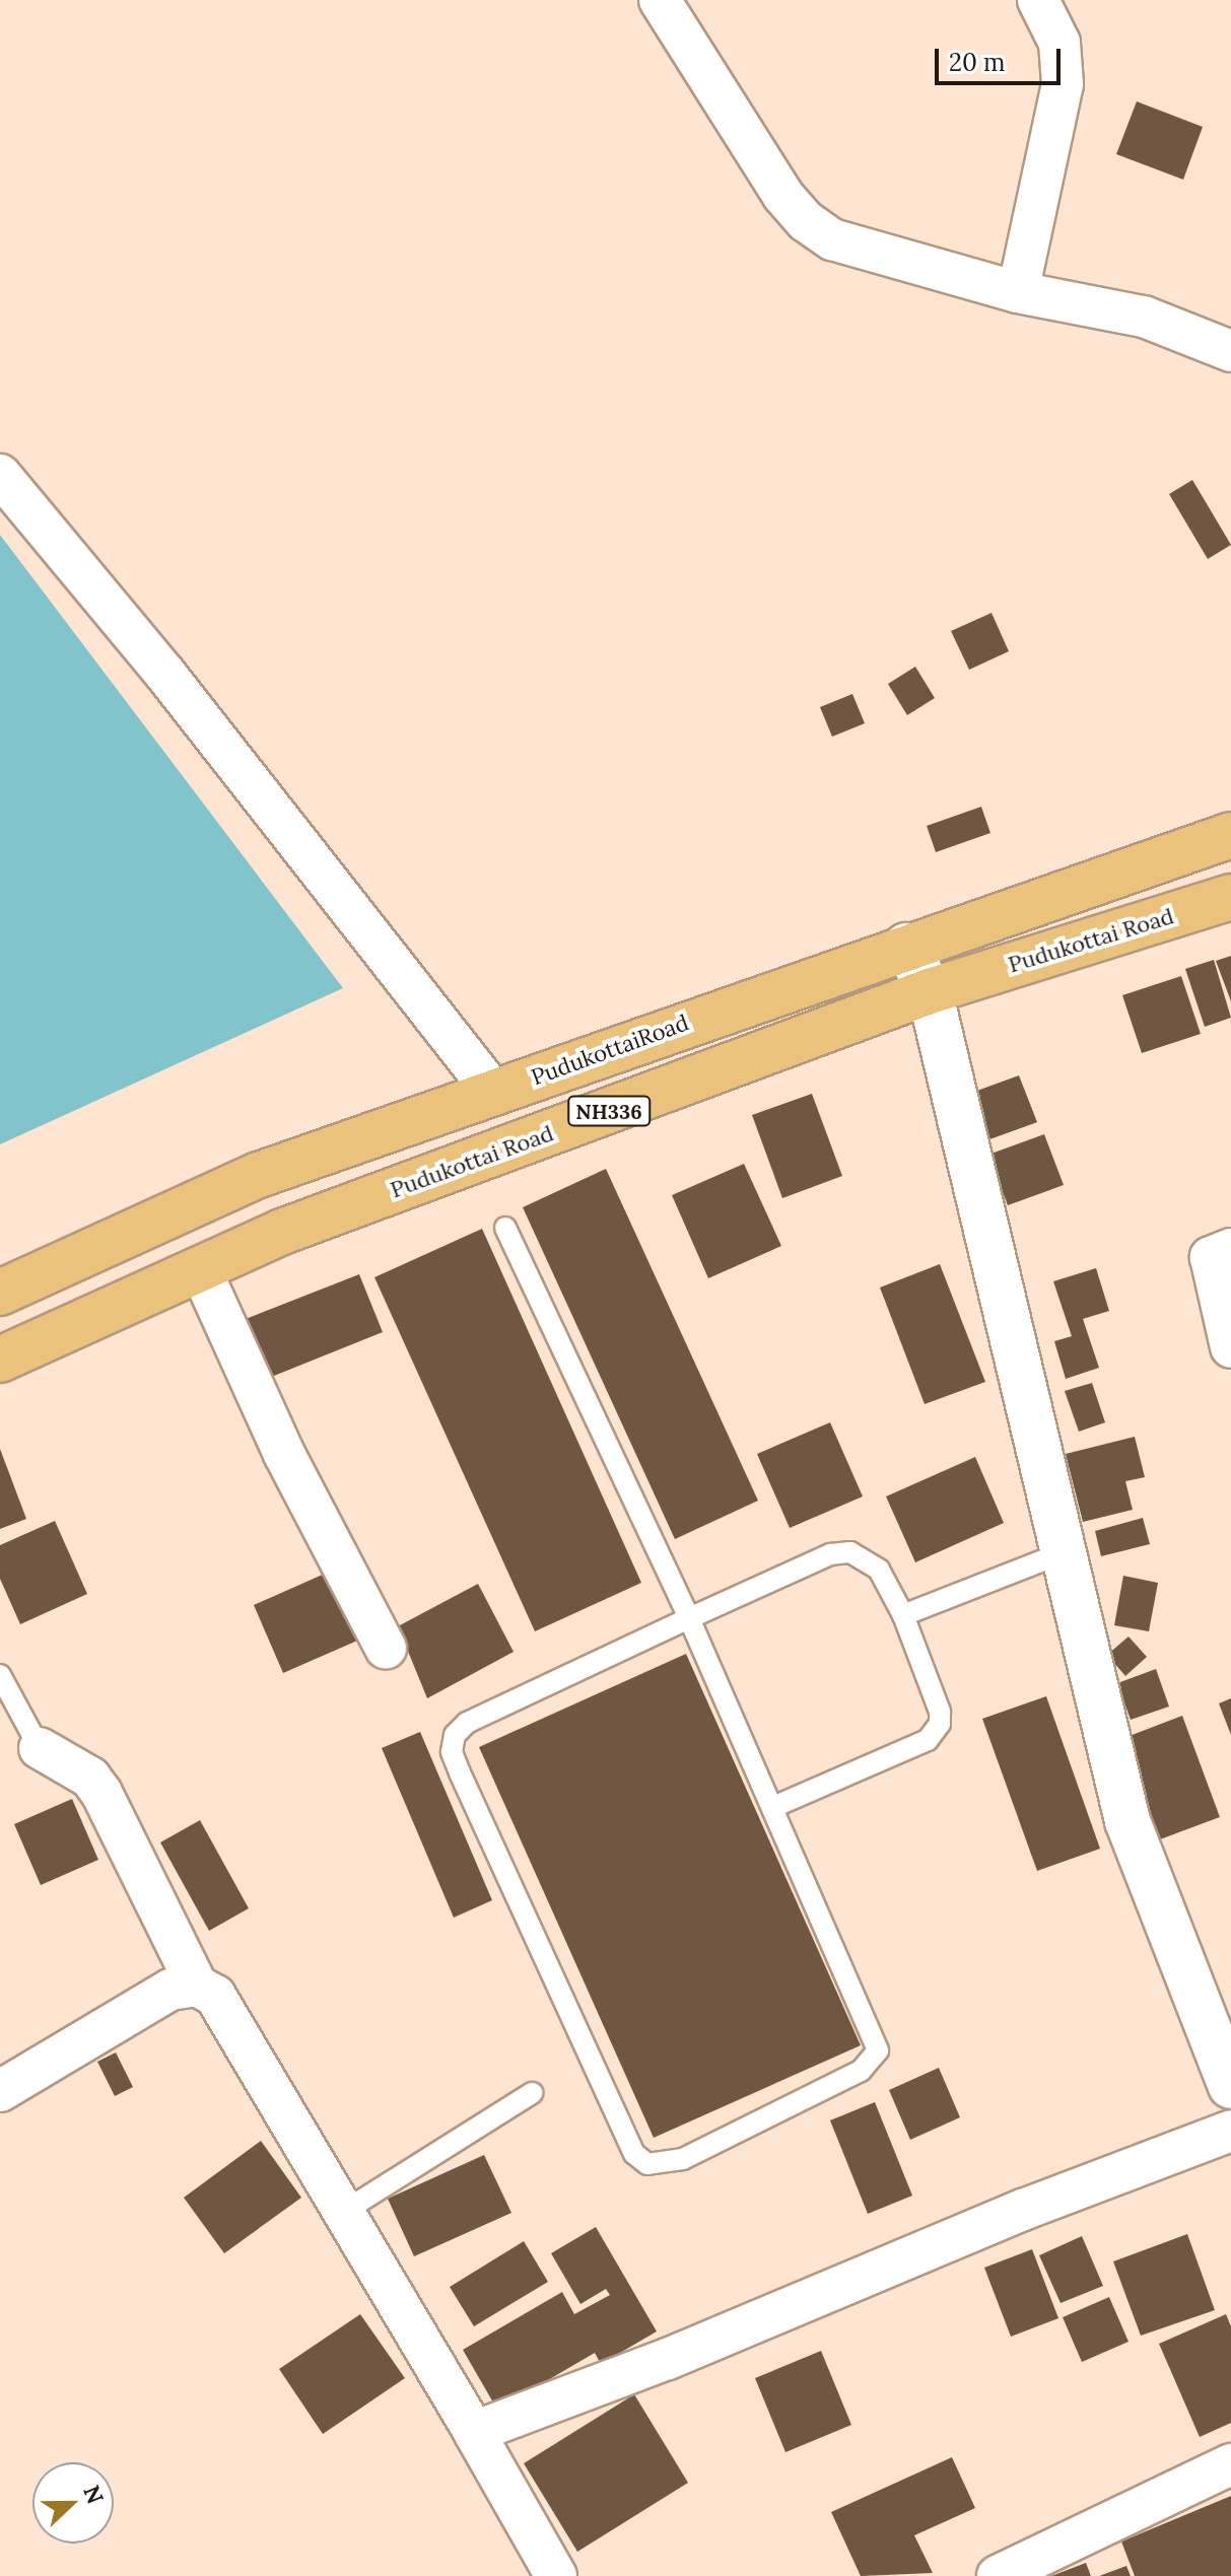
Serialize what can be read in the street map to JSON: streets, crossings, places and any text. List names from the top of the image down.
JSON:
{
  "streets": {
    "highway": ["Pudukottai Road", "PudukottaiRoad", "NH336"]
  },
  "scale_bar": "20 m",
  "north": "right"
}
